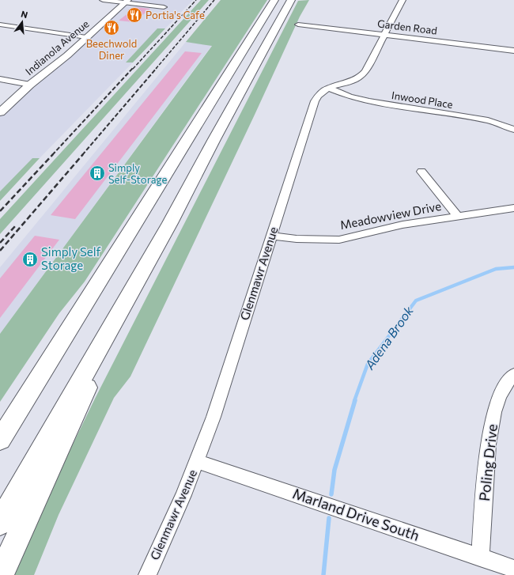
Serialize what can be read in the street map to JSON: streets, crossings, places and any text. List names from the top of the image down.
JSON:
{
  "streets": {
    "main road": ["Indianola Avenue"],
    "street": [
      "Garden Road",
      "Inwood Place",
      "Meadowview Drive",
      "Glenmawr Avenue",
      "Poling Drive",
      "Marland Drive South"
    ]
  },
  "crossings": [
    ["Garden Road", "Glenmawr Avenue"],
    ["Inwood Place", "Glenmawr Avenue"],
    ["Meadowview Drive", "Glenmawr Avenue"],
    ["Glenmawr Avenue", "Marland Drive South"],
    ["Poling Drive", "Marland Drive South"]
  ],
  "water": ["Adena Brook"],
  "places": {
    "restaurant": ["Portia's Cafe", "Beechwold Diner"],
    "building": ["Simply Self-Storage", "Simply Self Storage"]
  },
  "north": "top"
}
